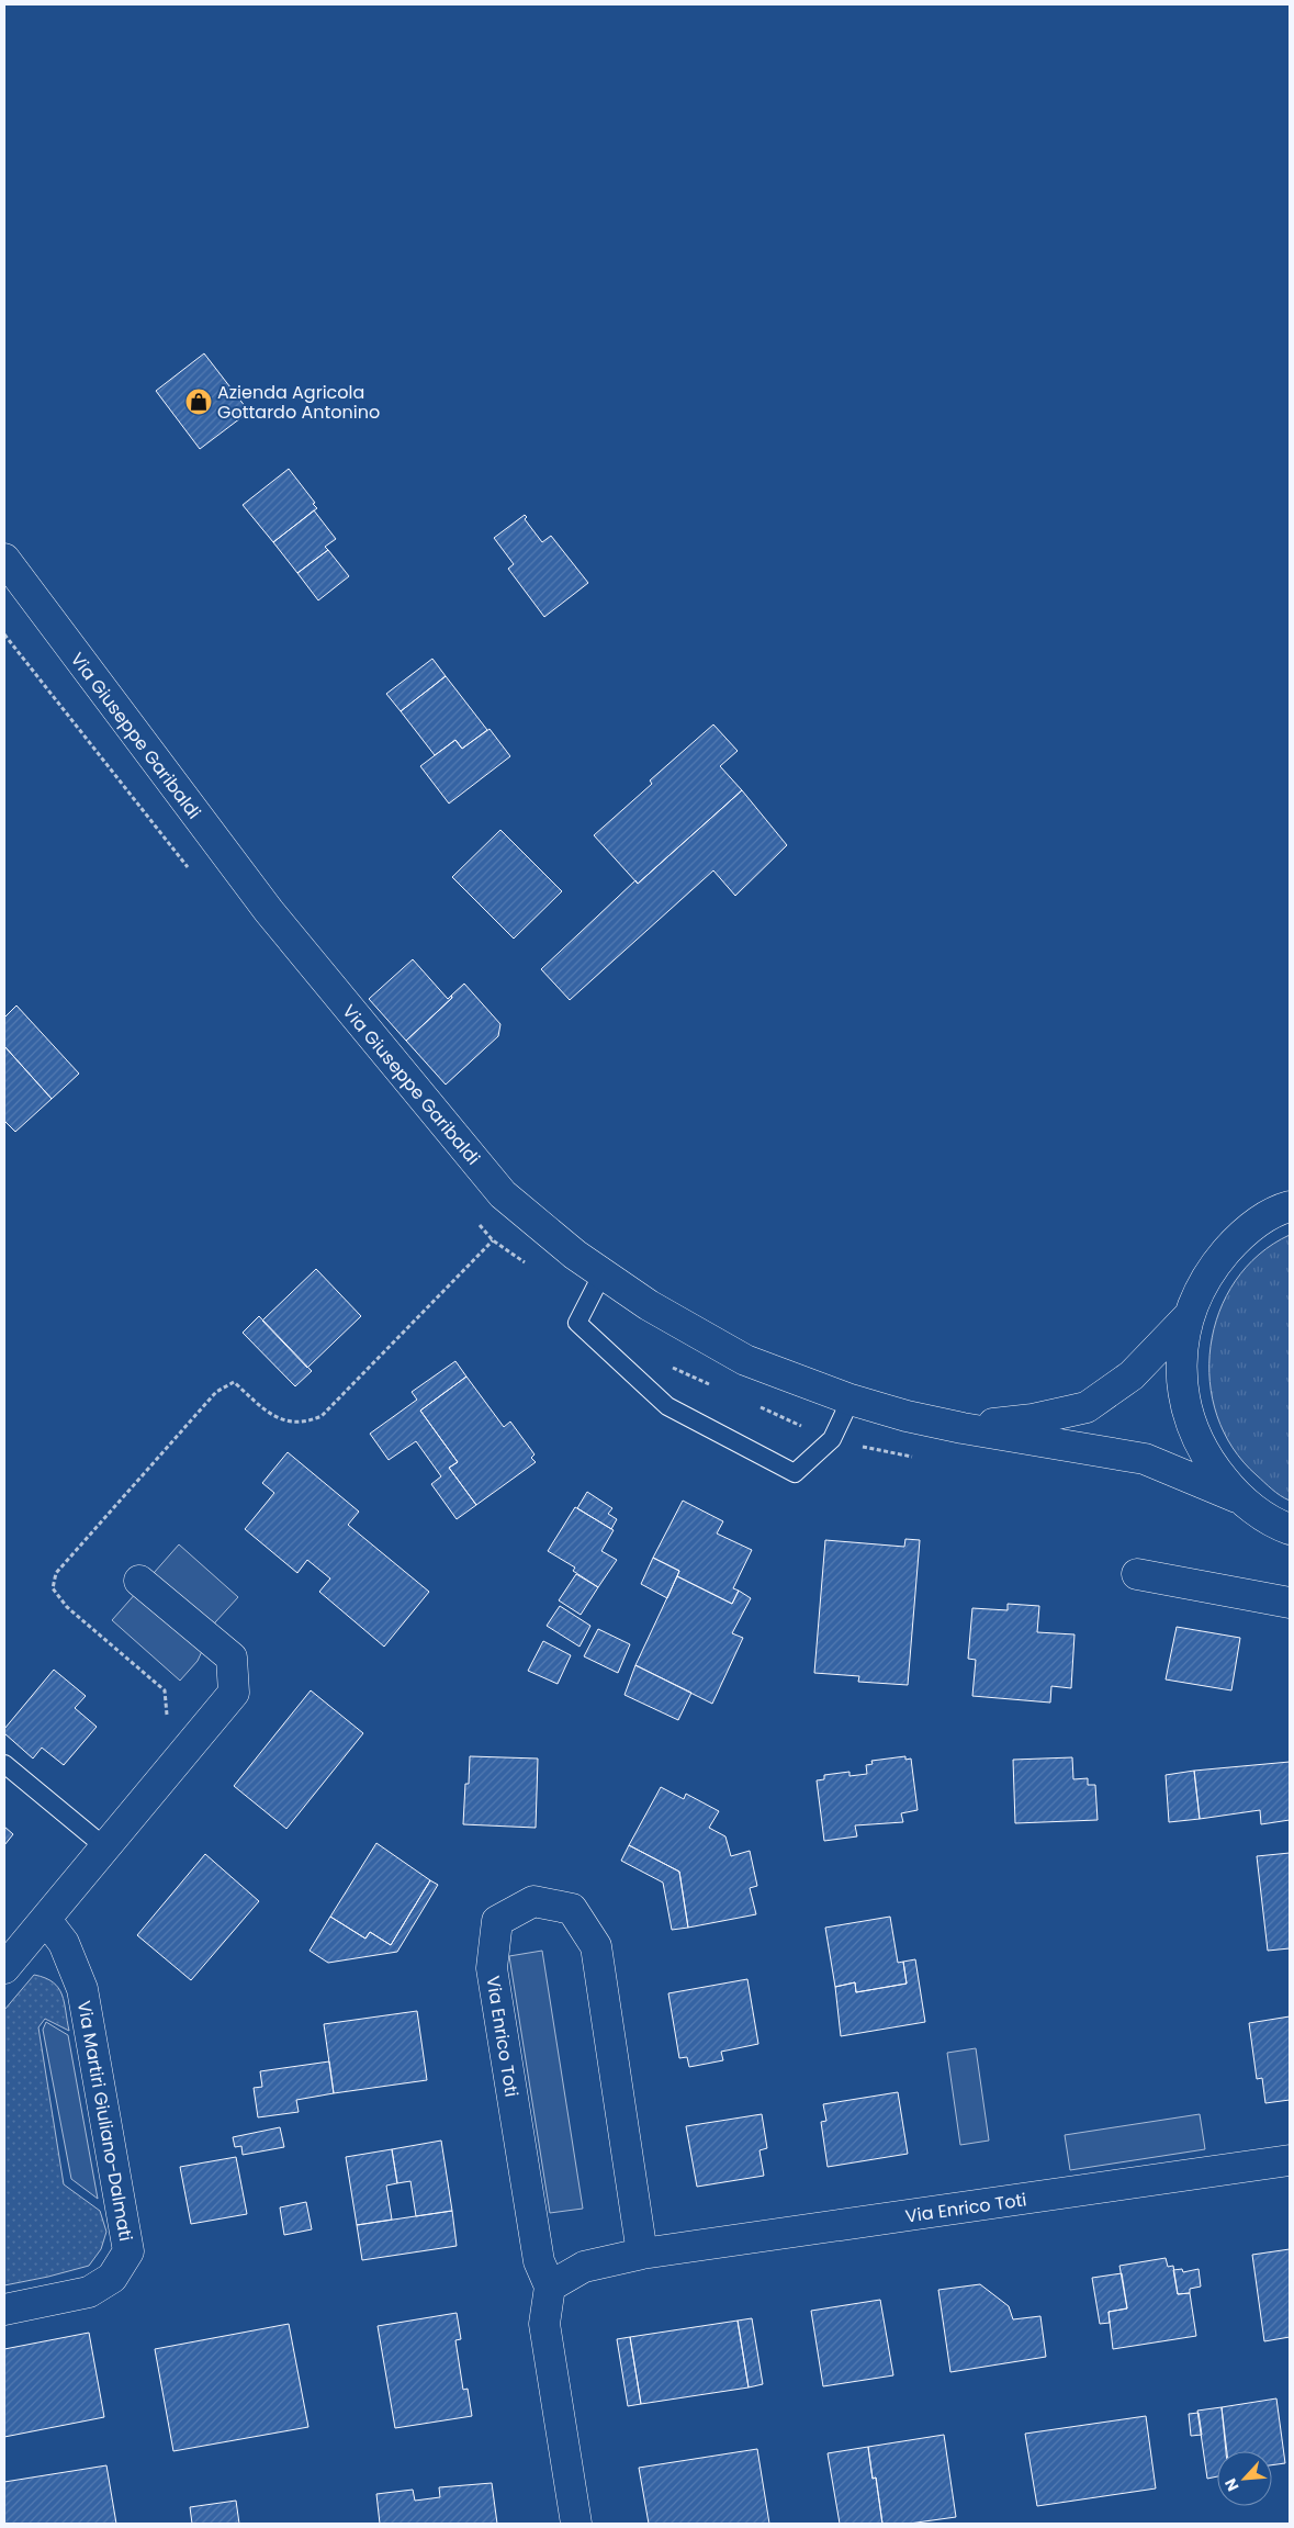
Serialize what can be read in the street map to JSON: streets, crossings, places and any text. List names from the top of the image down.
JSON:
{
  "streets": {
    "street": ["Via Giuseppe Garibaldi", "Via Enrico Toti", "Via Martiri Giuliano-Dalmati"]
  },
  "places": {
    "shop": ["Azienda Agricola Gottardo Antonino"]
  },
  "north": "bottom left"
}
